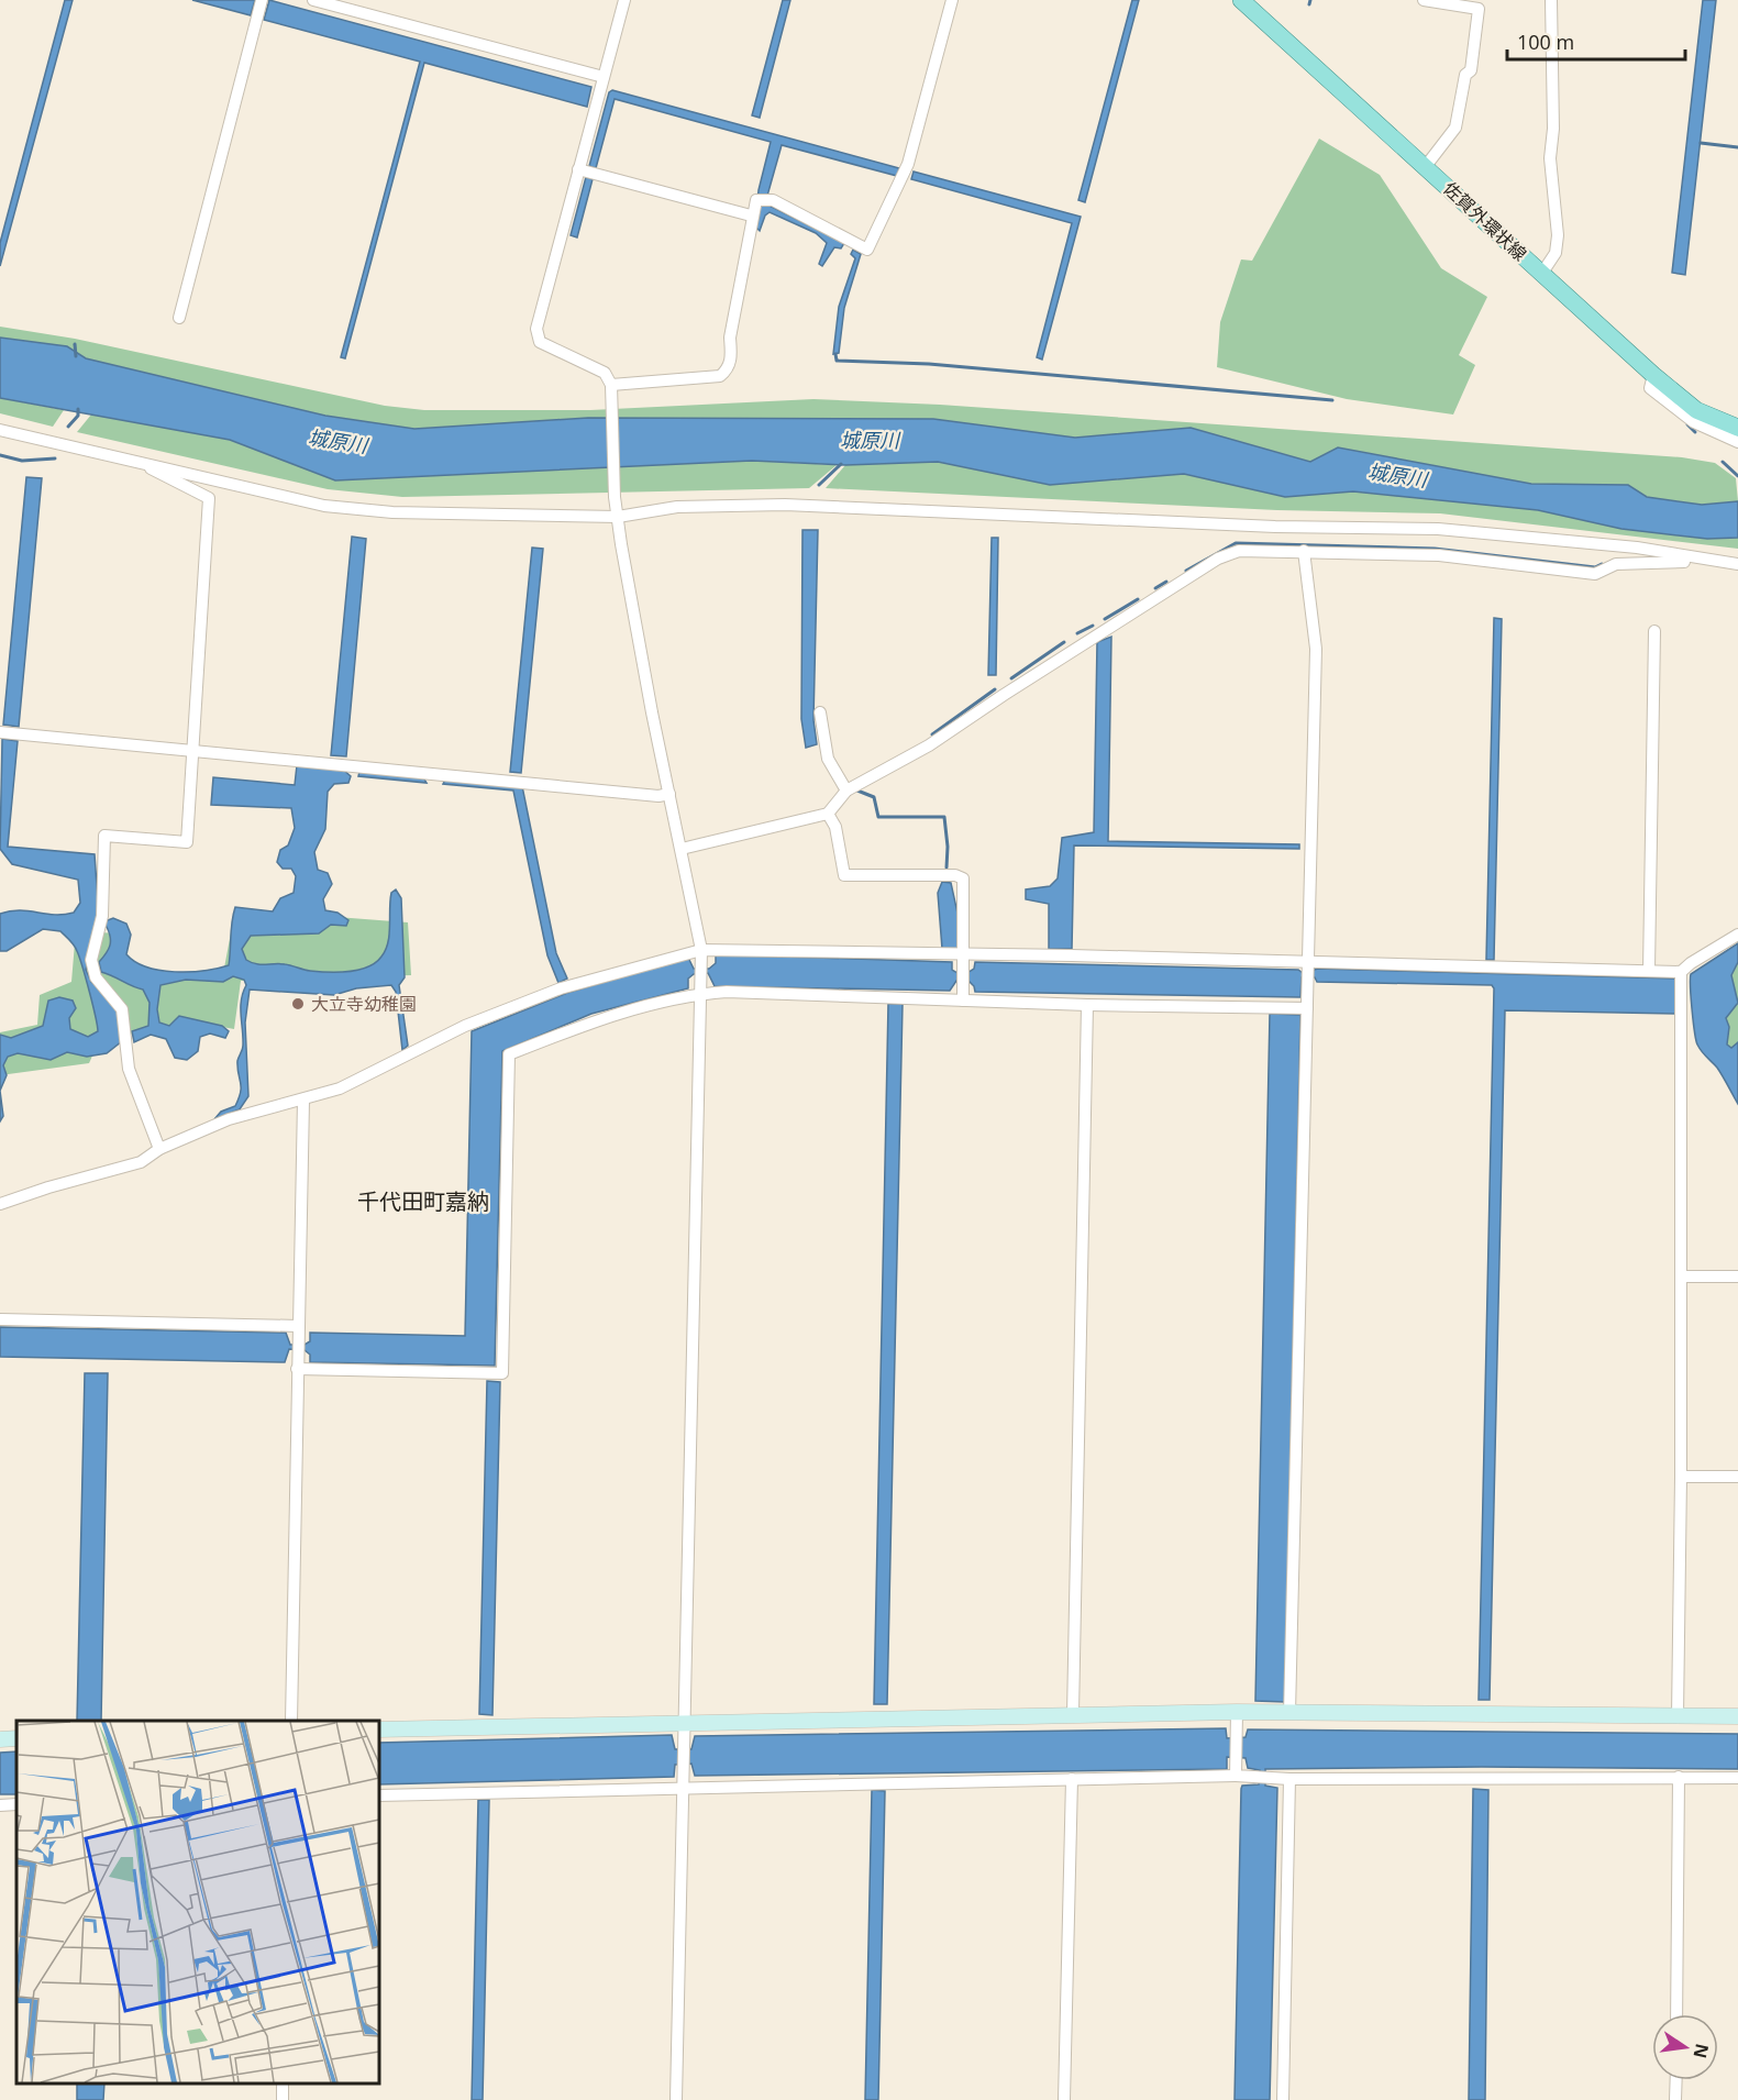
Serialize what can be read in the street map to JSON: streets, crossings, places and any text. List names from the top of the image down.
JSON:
{
  "streets": {
    "main road": ["佐賀外環状線"]
  },
  "districts": ["千代田町嘉納"],
  "water": ["城原川"],
  "places": ["大立寺幼稚園"],
  "scale_bar": "100 m",
  "north": "right"
}
